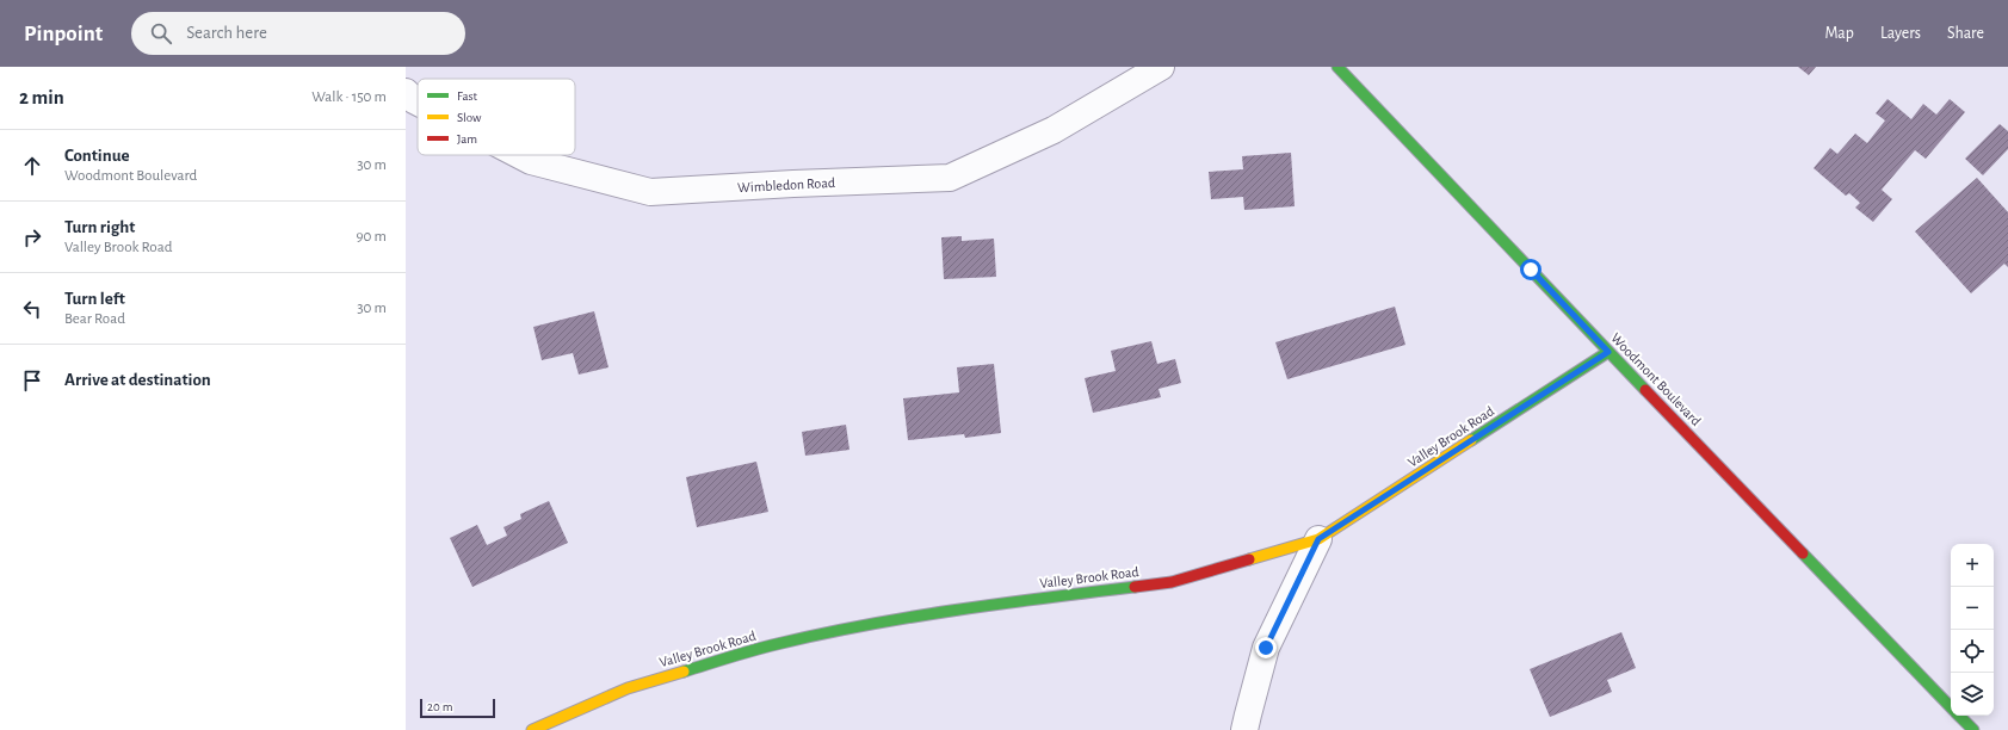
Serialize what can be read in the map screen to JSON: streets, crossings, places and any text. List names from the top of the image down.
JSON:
{
  "streets": {
    "street": ["Wimbledon Road", "Woodmont Boulevard", "Valley Brook Road"]
  },
  "crossings": [
    ["Woodmont Boulevard", "Valley Brook Road"]
  ],
  "legend": ["Fast", "Slow", "Jam"],
  "scale_bar": "20 m",
  "page": {
    "header": "Pinpoint",
    "search": "Search here",
    "nav": ["Map", "Layers", "Share"],
    "heading": ["2 min", "Walk · 150 m"],
    "list": [
      ["Continue", "Woodmont Boulevard", "30 m"],
      ["Turn right", "Valley Brook Road", "90 m"],
      ["Turn left", "Bear Road", "30 m"],
      "Arrive at destination"
    ],
    "map_buttons": ["+", "−"],
    "scale": "20 m"
  }
}
